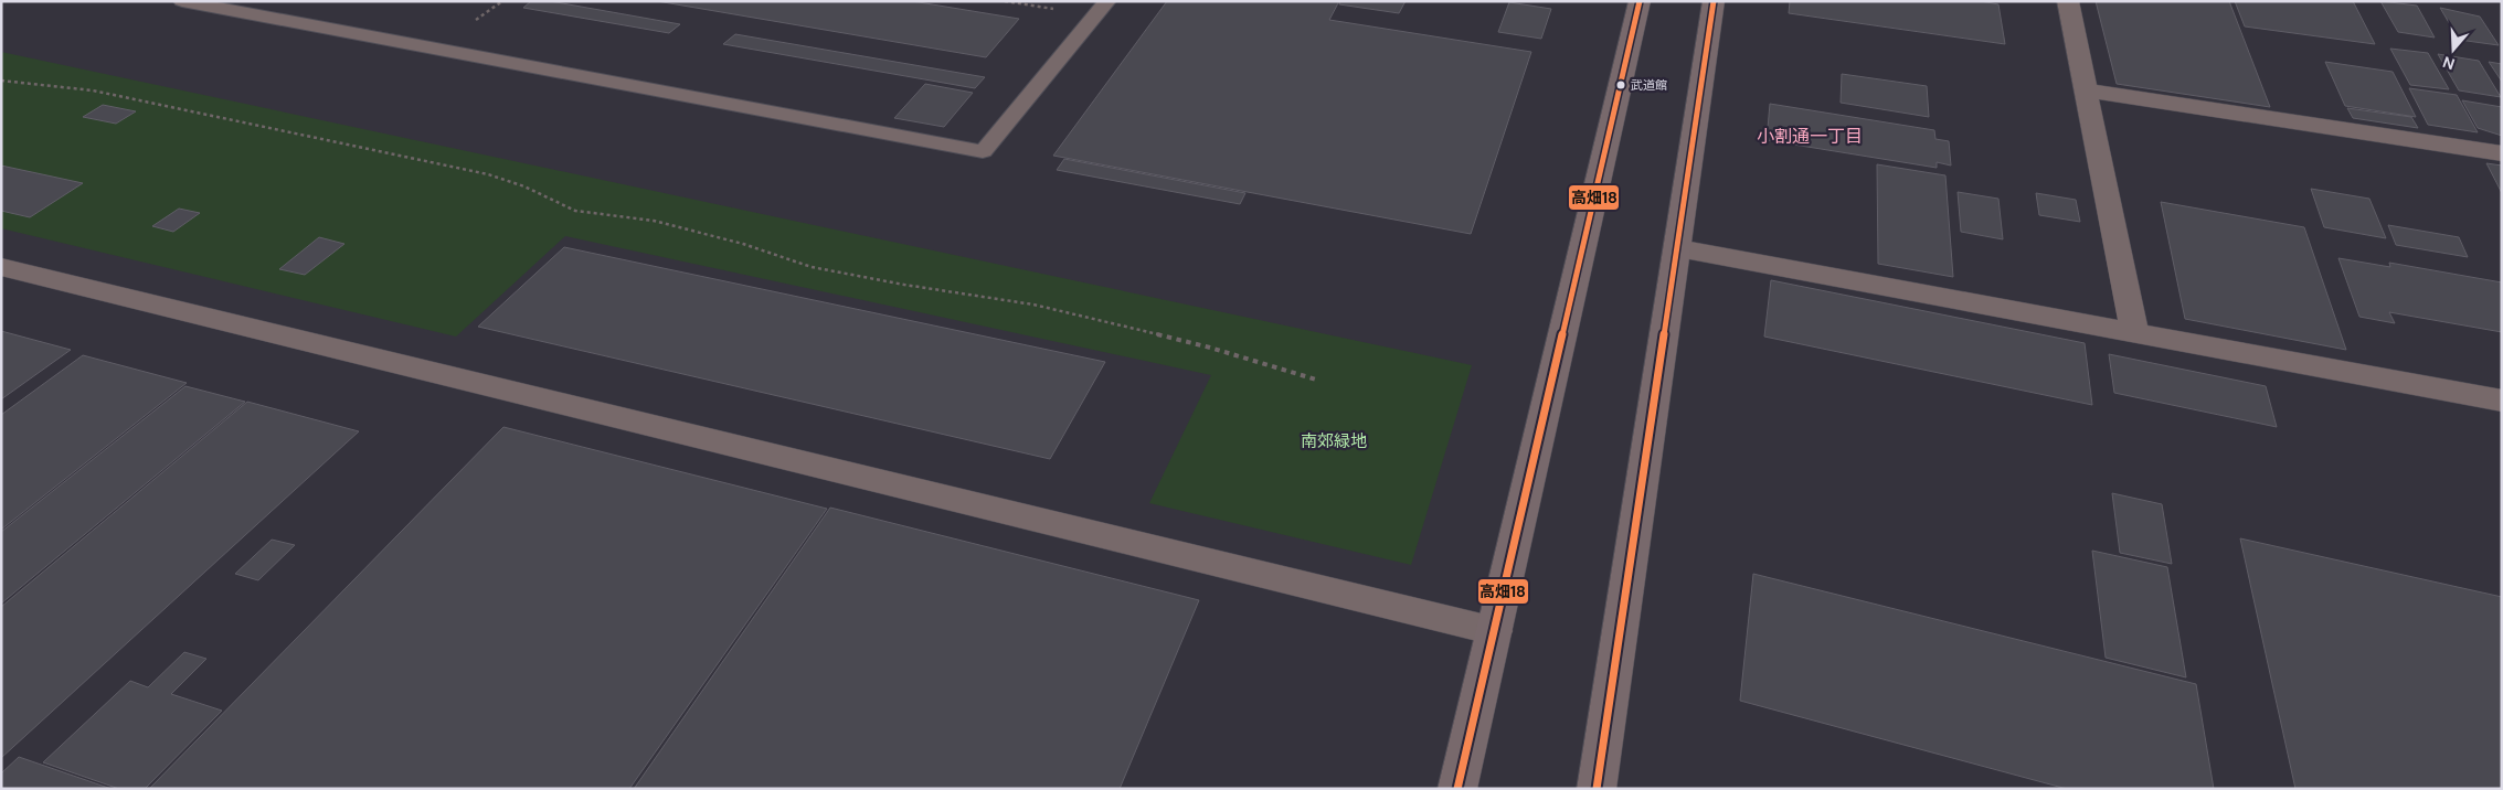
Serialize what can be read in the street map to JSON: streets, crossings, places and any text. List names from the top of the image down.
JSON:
{
  "districts": ["小割通一丁目"],
  "parks": ["南郊緑地"],
  "places": ["武道館"],
  "lines": ["transit line 高畑18"],
  "north": "bottom"
}
